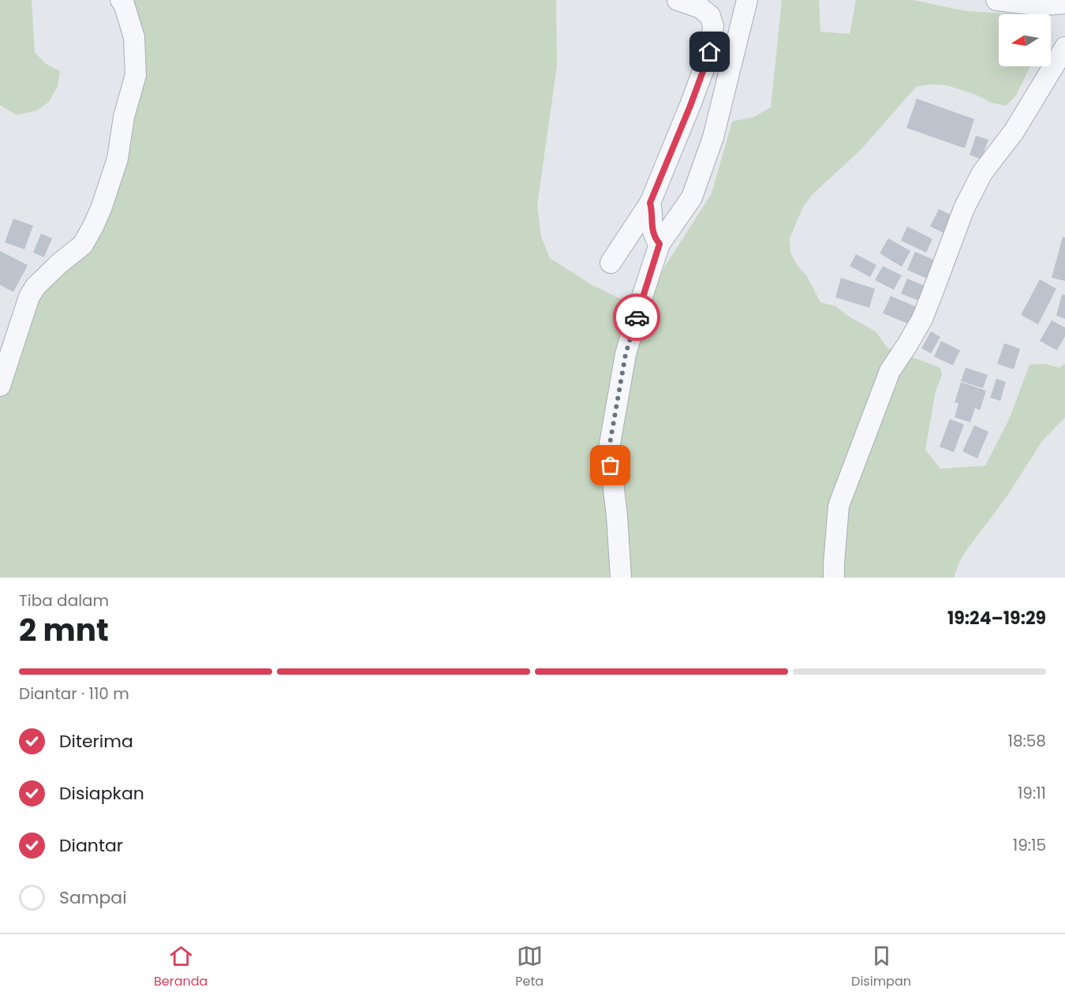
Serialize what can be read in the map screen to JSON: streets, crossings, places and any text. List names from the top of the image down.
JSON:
{
  "north": "left",
  "page": {
    "heading": ["2 mnt", "Tiba dalam", "19:24–19:29"],
    "bar": "Diantar · 110 m",
    "list": [
      ["Diterima", "18:58"],
      ["Disiapkan", "19:11"],
      ["Diantar", "19:15"],
      "Sampai"
    ],
    "tabs": ["Beranda", "Peta", "Disimpan"]
  }
}
